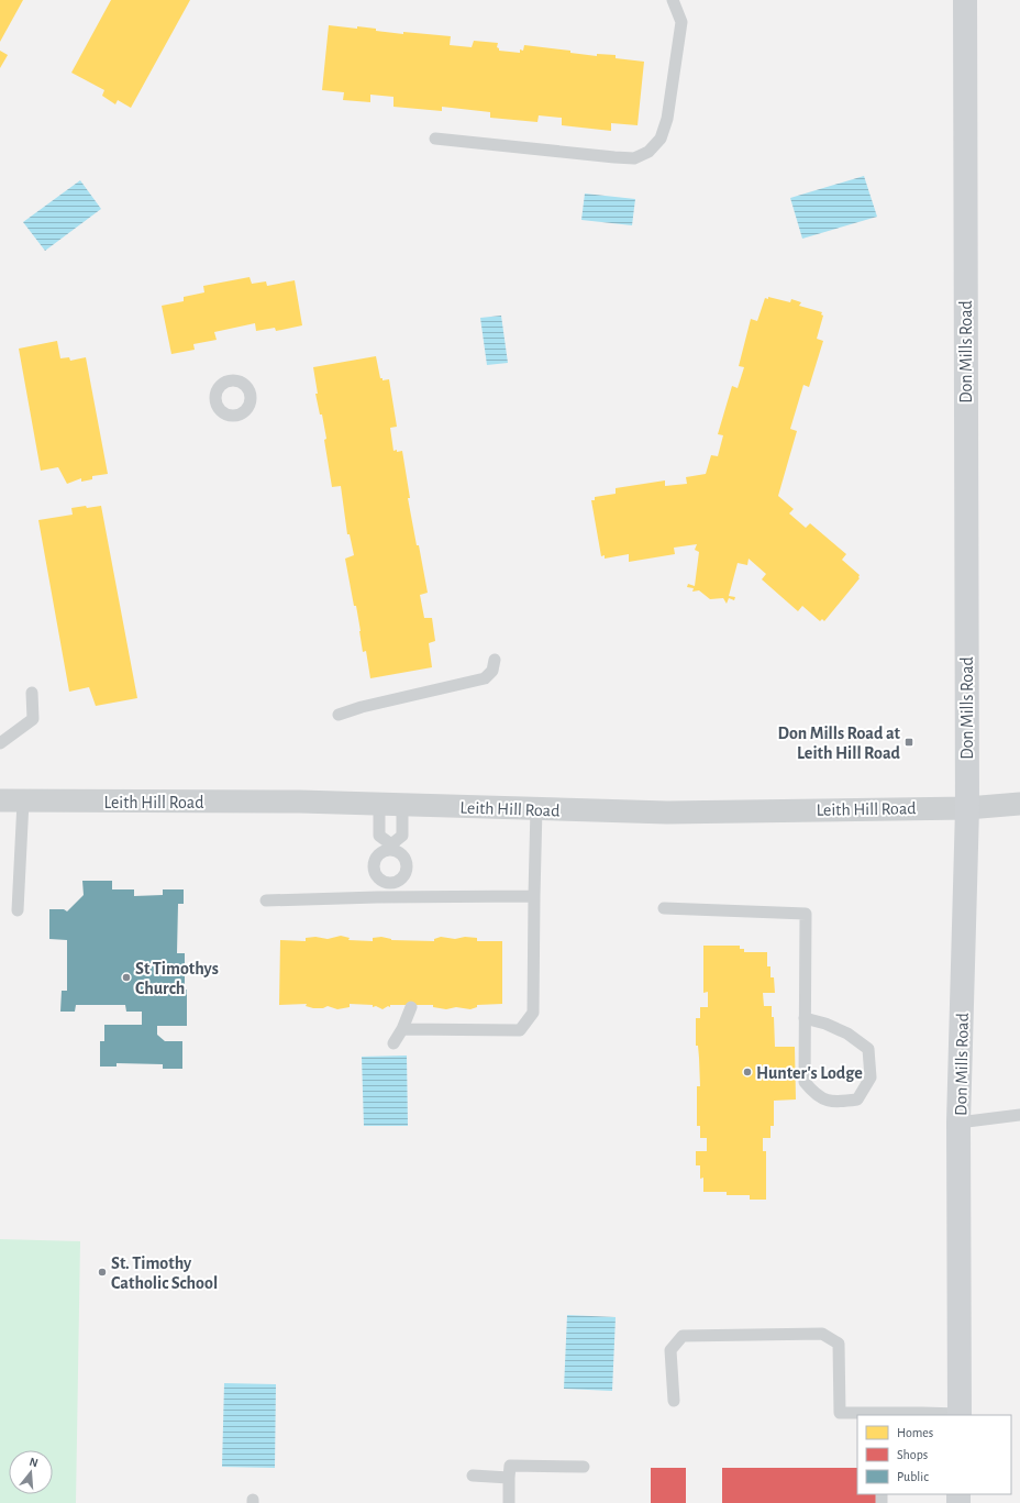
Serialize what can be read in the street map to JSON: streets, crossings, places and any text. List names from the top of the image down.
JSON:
{
  "streets": {
    "main road": ["Don Mills Road"],
    "street": ["Leith Hill Road"]
  },
  "crossings": [
    ["Don Mills Road", "Leith Hill Road"]
  ],
  "places": {
    "transit": ["Don Mills Road at Leith Hill Road"],
    "other": ["St Timothys Church", "Hunter's Lodge", "St. Timothy Catholic School"]
  },
  "legend": ["Homes", "Shops", "Public"],
  "north": "top"
}
